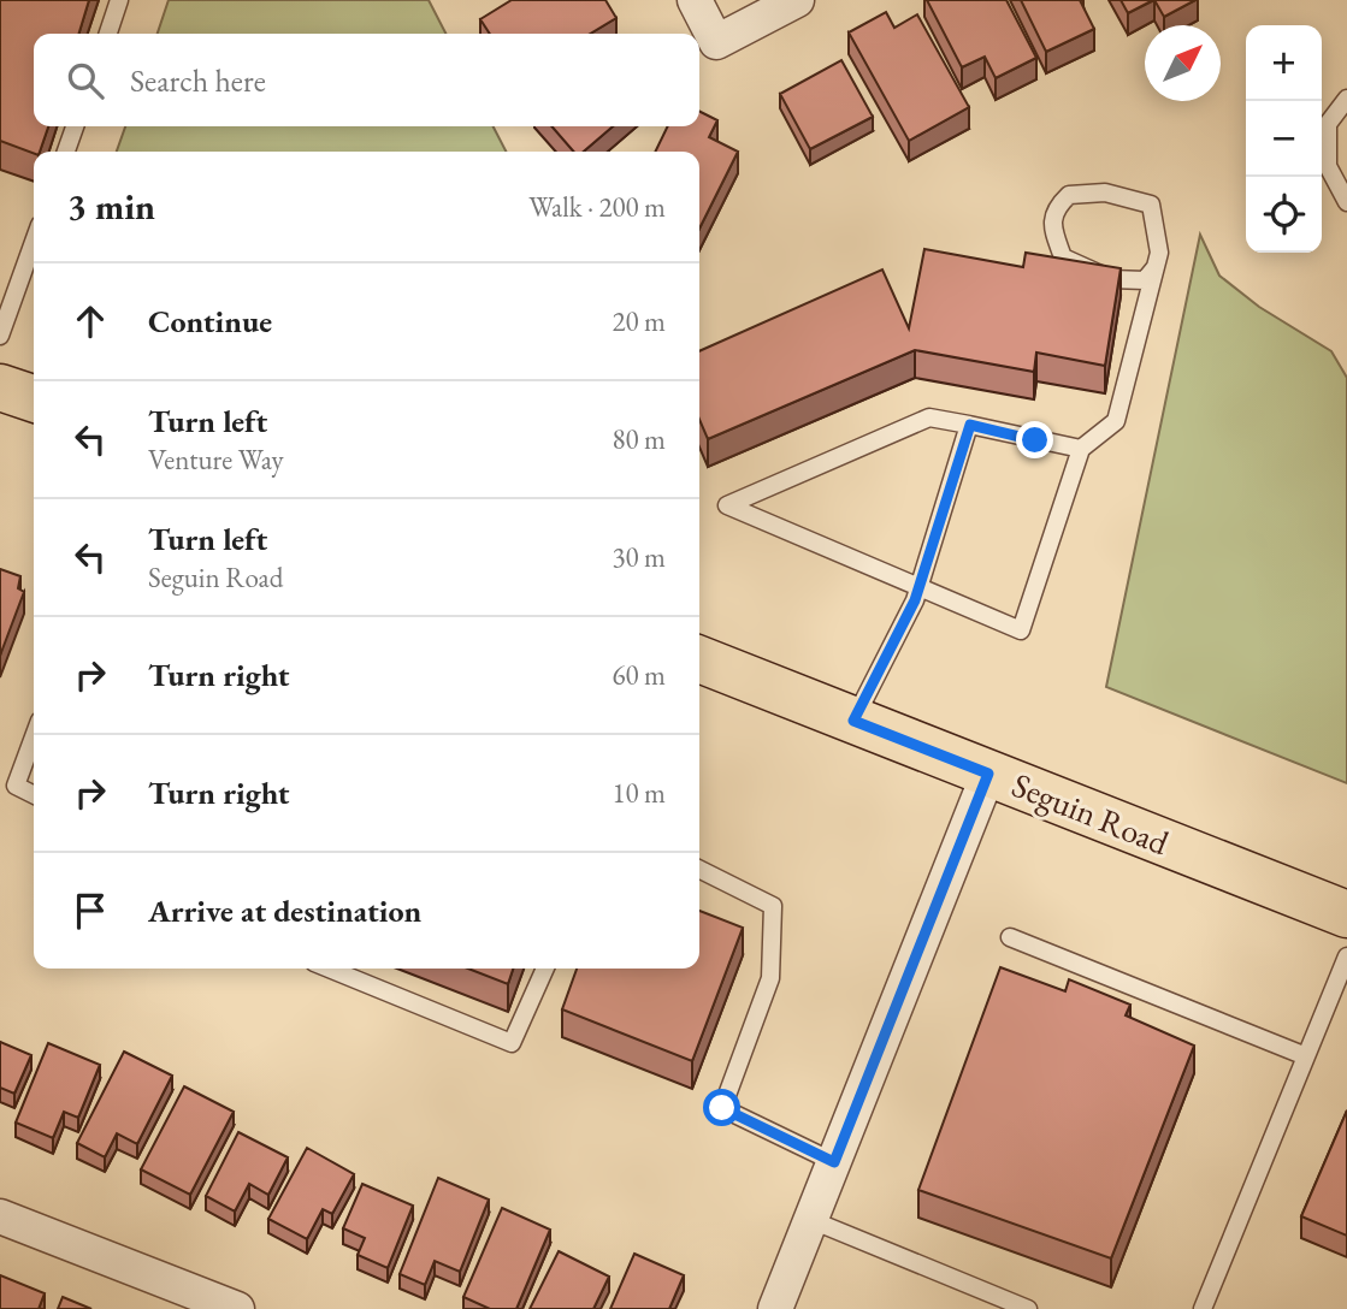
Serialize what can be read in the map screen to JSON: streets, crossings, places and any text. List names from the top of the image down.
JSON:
{
  "streets": {
    "main road": ["Seguin Road"]
  },
  "north": "top right",
  "page": {
    "map_buttons": ["+", "−"],
    "search": "Search here",
    "heading": ["3 min", "Walk · 200 m"],
    "list": [
      ["Continue", "20 m"],
      ["Turn left", "Venture Way", "80 m"],
      ["Turn left", "Seguin Road", "30 m"],
      ["Turn right", "60 m"],
      ["Turn right", "10 m"],
      "Arrive at destination"
    ]
  }
}
